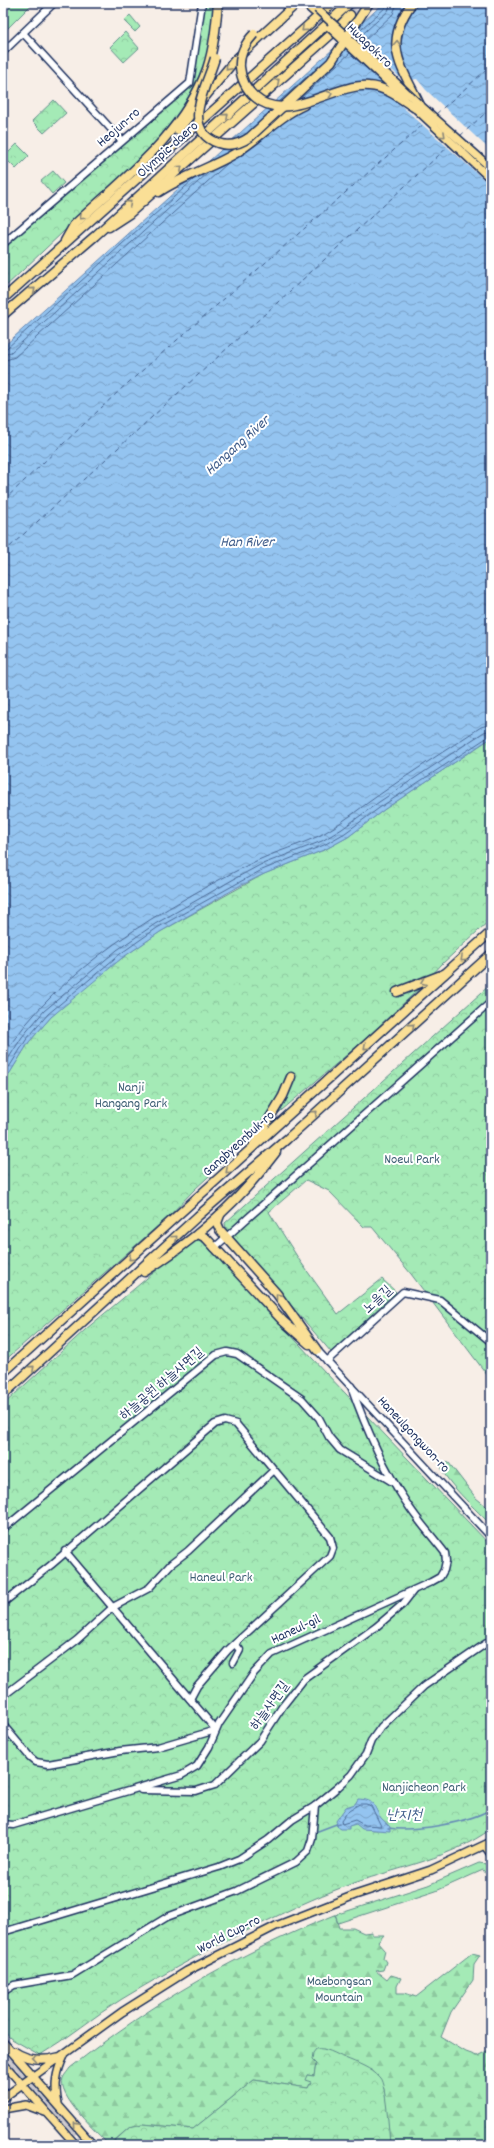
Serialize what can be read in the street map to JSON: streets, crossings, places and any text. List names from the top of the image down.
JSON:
{
  "streets": {
    "highway": ["Olympic-daero", "Gangbyeonbuk-ro"],
    "main road": ["Hwagok-ro", "World Cup-ro"],
    "street": [
      "Heojun-ro",
      "노을길",
      "하늘공원 하늘사면길",
      "Haneulgongwon-ro",
      "Haneul-gil",
      "하늘사면길"
    ]
  },
  "crossings": [
    ["노을길", "Haneulgongwon-ro"],
    ["하늘공원 하늘사면길", "Haneul-gil"],
    ["Haneulgongwon-ro", "Haneul-gil"],
    ["Haneul-gil", "하늘사면길"]
  ],
  "water": ["Hangang River", "Han River", "난지천"],
  "parks": [
    "Nanji Hangang Park",
    "Noeul Park",
    "Haneul Park",
    "Nanjicheon Park",
    "Maebongsan Mountain"
  ]
}
